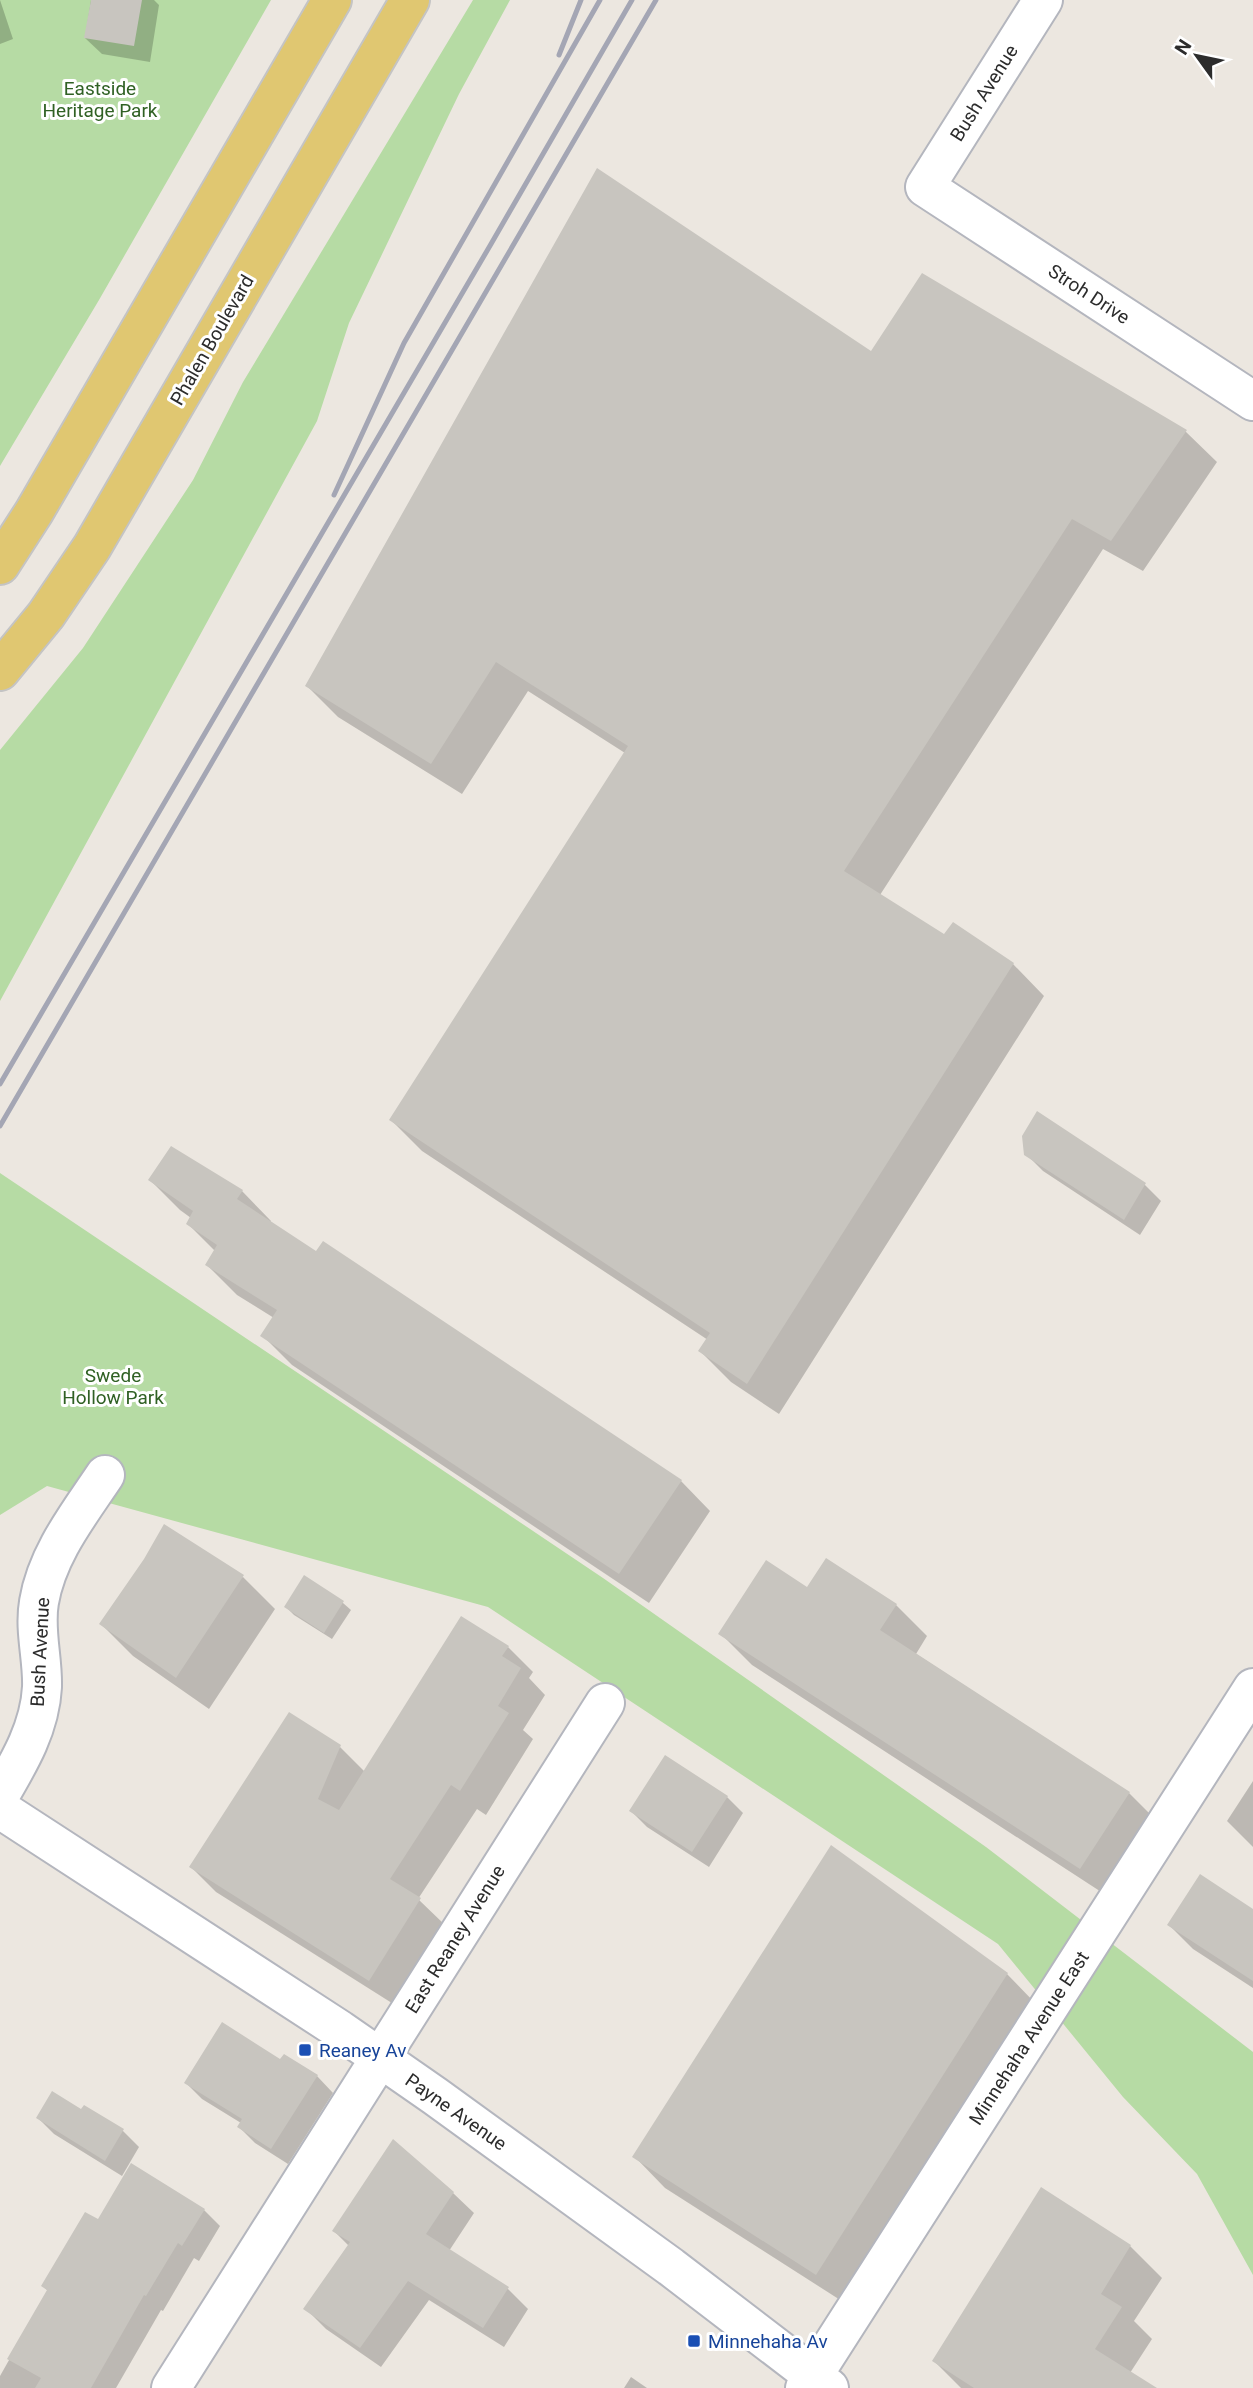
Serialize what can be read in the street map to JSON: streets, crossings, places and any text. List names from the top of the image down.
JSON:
{
  "streets": {
    "main road": ["Phalen Boulevard"],
    "street": [
      "Bush Avenue",
      "Stroh Drive",
      "East Reaney Avenue",
      "Minnehaha Avenue East",
      "Payne Avenue"
    ]
  },
  "crossings": [
    ["Bush Avenue", "Stroh Drive"],
    ["East Reaney Avenue", "Payne Avenue"],
    ["Minnehaha Avenue East", "Payne Avenue"]
  ],
  "parks": ["Eastside Heritage Park", "Swede Hollow Park"],
  "places": {
    "transit": ["Reaney Av", "Minnehaha Av"]
  },
  "north": "top left"
}
